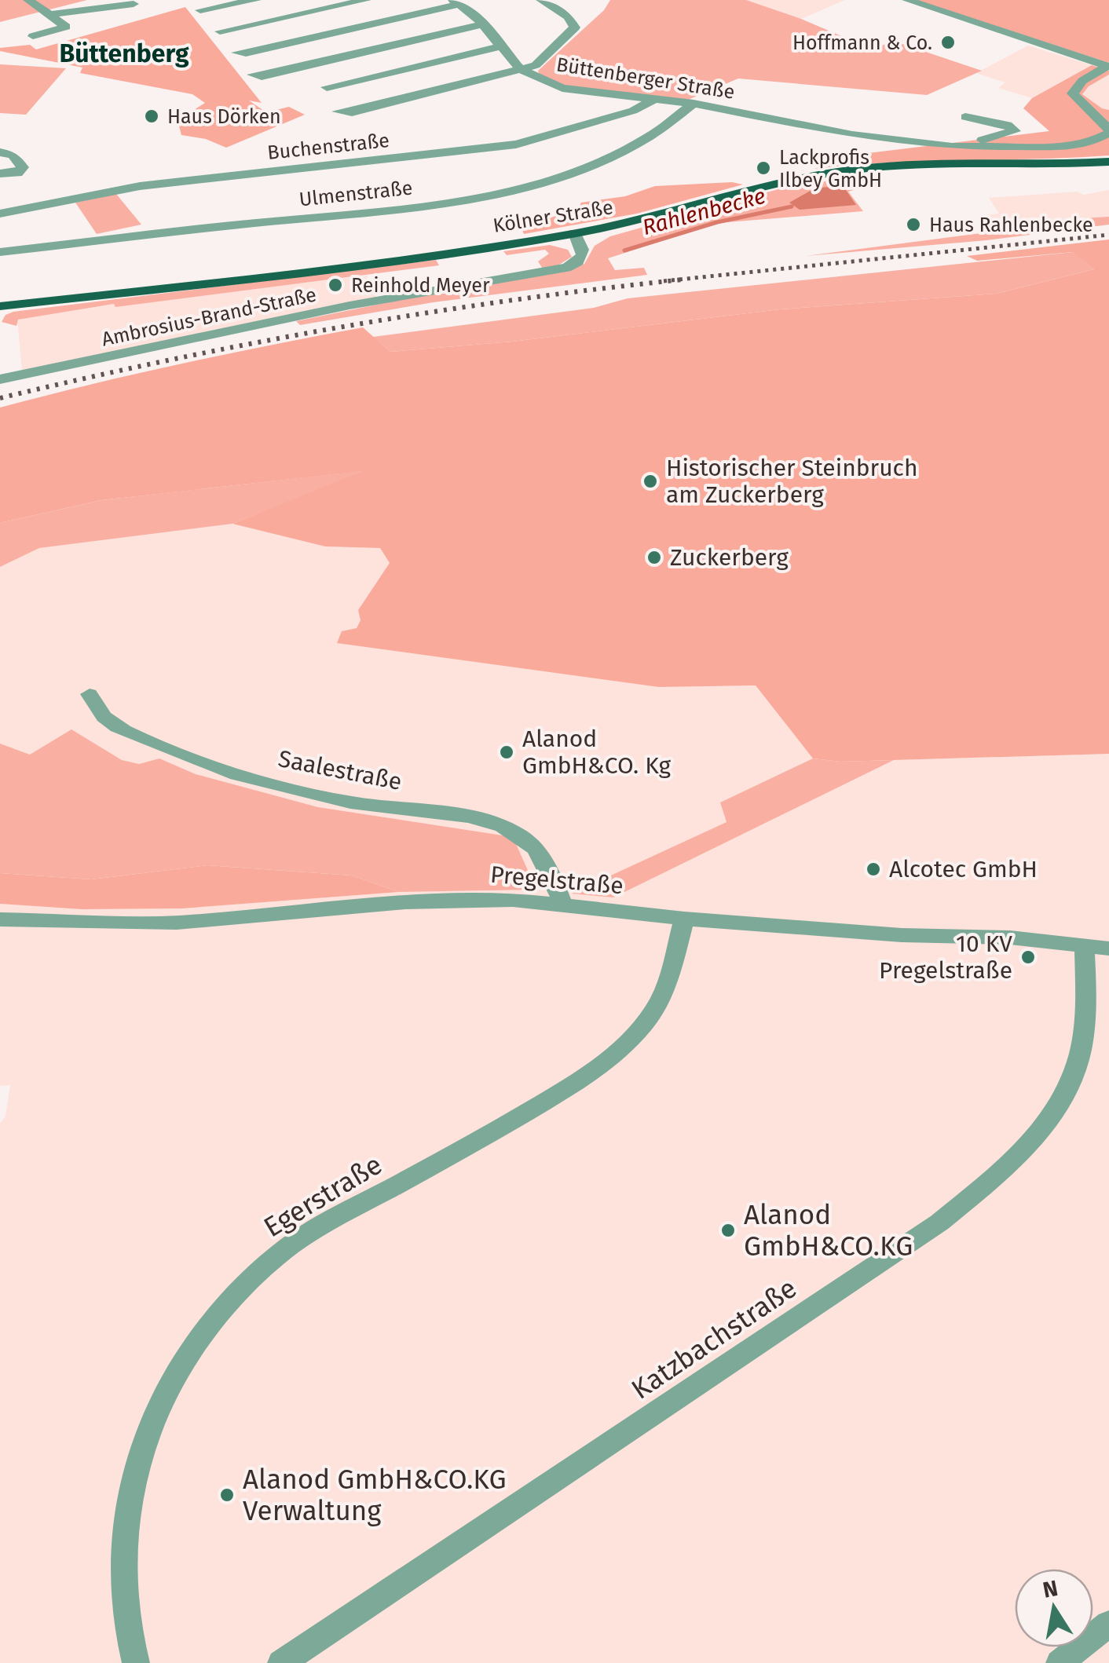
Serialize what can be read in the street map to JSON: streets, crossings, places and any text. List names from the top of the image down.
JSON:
{
  "streets": {
    "main road": ["Kölner Straße"],
    "street": [
      "Büttenberger Straße",
      "Buchenstraße",
      "Ulmenstraße",
      "Ambrosius-Brand-Straße",
      "Saalestraße",
      "Pregelstraße",
      "Egerstraße",
      "Katzbachstraße"
    ]
  },
  "crossings": [
    ["Büttenberger Straße", "Buchenstraße"],
    ["Büttenberger Straße", "Ulmenstraße"],
    ["Kölner Straße", "Ambrosius-Brand-Straße"],
    ["Saalestraße", "Pregelstraße"],
    ["Pregelstraße", "Egerstraße"],
    ["Pregelstraße", "Katzbachstraße"]
  ],
  "districts": ["Büttenberg"],
  "water": ["Rahlenbecke"],
  "places": [
    "Hoffmann & Co.",
    "Haus Dörken",
    "Lackprofis Ilbey GmbH",
    "Haus Rahlenbecke",
    "Reinhold Meyer",
    "Historischer Steinbruch am Zuckerberg",
    "Zuckerberg",
    "Alanod GmbH&CO. Kg",
    "Alcotec GmbH",
    "10 KV Pregelstraße",
    "Alanod GmbH&CO.KG",
    "Alanod GmbH&CO.KG Verwaltung"
  ],
  "north": "top"
}
